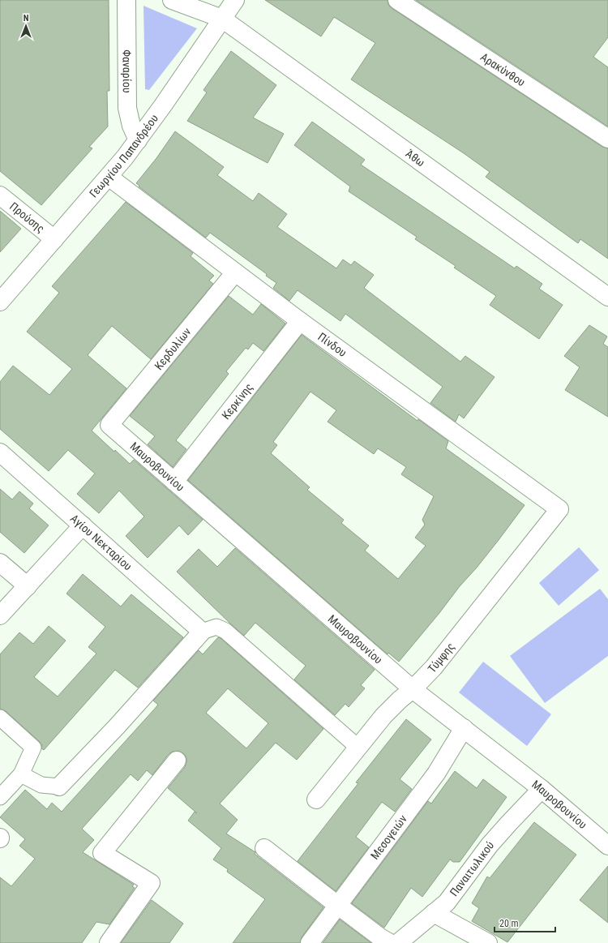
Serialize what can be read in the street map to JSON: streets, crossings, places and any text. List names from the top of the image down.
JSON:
{
  "streets": {
    "street": [
      "Αρακύνθου",
      "Φαναρίου",
      "Γεωργίου Παπανδρέου",
      "Άθω",
      "Προύσης",
      "Πίνδου",
      "Κερδυλίων",
      "Κερκίνης",
      "Μαυροβουνίου",
      "Αγίου Νεκταρίου",
      "Τύμφης",
      "Μεσογειών",
      "Παναιτωλικού"
    ]
  },
  "crossings": [
    ["Φαναρίου", "Γεωργίου Παπανδρέου"],
    ["Γεωργίου Παπανδρέου", "Άθω"],
    ["Γεωργίου Παπανδρέου", "Προύσης"],
    ["Γεωργίου Παπανδρέου", "Πίνδου"],
    ["Πίνδου", "Κερδυλίων"],
    ["Πίνδου", "Κερκίνης"],
    ["Πίνδου", "Τύμφης"],
    ["Κερδυλίων", "Μαυροβουνίου"],
    ["Κερκίνης", "Μαυροβουνίου"],
    ["Μαυροβουνίου", "Τύμφης"],
    ["Μαυροβουνίου", "Μεσογειών"],
    ["Μαυροβουνίου", "Παναιτωλικού"]
  ],
  "scale_bar": "20 m",
  "north": "top"
}
